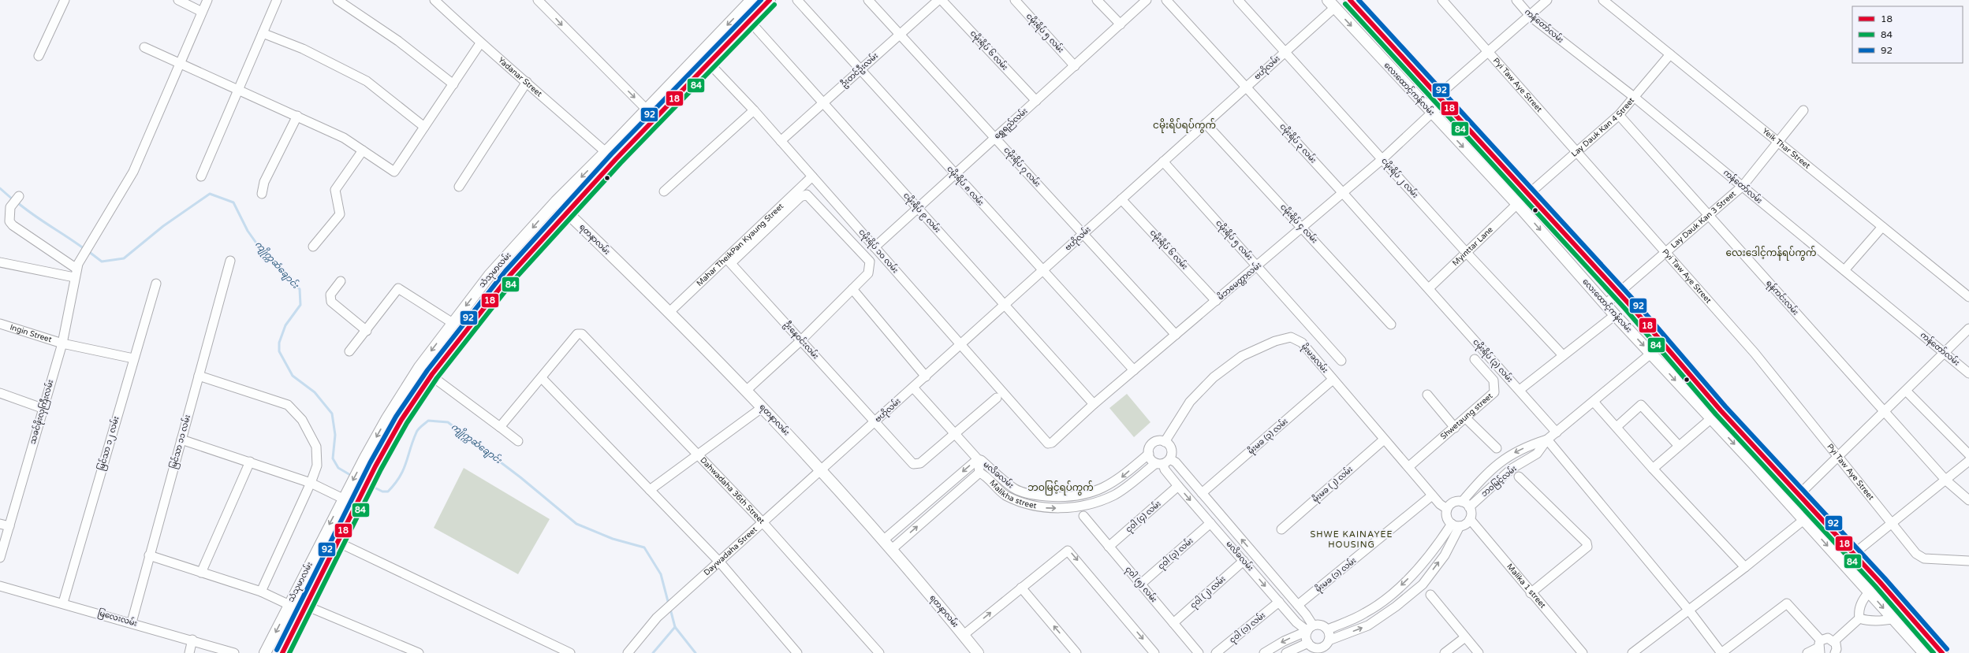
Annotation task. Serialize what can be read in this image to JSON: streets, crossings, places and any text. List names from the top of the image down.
{
  "streets": {
    "main road": ["လေးထောင့်ကန်လမ်း", "ရတနာလမ်း", "သံသုမာလမ်း"],
    "street": [
      "ကန်တော်လမ်း",
      "ငမိုးရိပ် ၅ လမ်း",
      "ငမိုးရိပ် ၆ လမ်း",
      "ဗဟိုလမ်း",
      "ဦးတင်ဦးလမ်း",
      "Yadanar Street",
      "Pyi Taw Aye Street",
      "ရွှေရည်လမ်း",
      "Lay Dauk Kan 4 Street",
      "ငမိုးရိပ် ၃ လမ်း",
      "Yeik Thar Street",
      "ငမိုးရိပ် ၇ လမ်း",
      "ငမိုးရိပ် ၂ လမ်း",
      "ငမိုးရိပ် ၈ လမ်း",
      "ငမိုးရိပ် ၉ လမ်း",
      "Lay Dauk Kan 3 Street",
      "ငမိုးရိပ် ၄ လမ်း",
      "Mahar TheikPan Kyaung Street",
      "Myinttar Lane",
      "ငမိုးရိပ် ၁၀ လမ်း",
      "မိဘမေတ္တာလမ်း",
      "ရန်ကင်းလမ်း",
      "Ingin Street",
      "ဦးနေဝင်းလမ်း",
      "မိုးမခလမ်း",
      "ငမိုးရိပ် (၃) လမ်း",
      "သခင်ဖိုးလှကြီးလမ်း",
      "Shwetaung street",
      "မိုးမခ (၃) လမ်း",
      "မြင်သာ ၁၁ လမ်း",
      "မြင်သာ ၁၂ လမ်း",
      "မလိခလမ်း",
      "ဘ၀မြင့်လမ်း",
      "မိုးမခ (၂) လမ်း",
      "Dahwadaha 36th Street",
      "Malikha street",
      "ငုဝါ (၄) လမ်း",
      "Daywadaha Street",
      "ငုဝါ (၃) လမ်း",
      "မိုးမခ (၁) လမ်း",
      "ငုဝါ (၅) လမ်း",
      "Malika 1 street",
      "ငုဝါ (၂) လမ်း",
      "မြလေးလမ်း",
      "ငုဝါ (၁) လမ်း"
    ]
  },
  "crossings": [
    ["ကန်တော်လမ်း", "Lay Dauk Kan 4 Street"],
    ["ကန်တော်လမ်း", "Lay Dauk Kan 3 Street"],
    ["ကန်တော်လမ်း", "မိဘမေတ္တာလမ်း"],
    ["ငမိုးရိပ် ၅ လမ်း", "ဗဟိုလမ်း"],
    ["ငမိုးရိပ် ၅ လမ်း", "ရွှေရည်လမ်း"],
    ["ငမိုးရိပ် ၅ လမ်း", "မိဘမေတ္တာလမ်း"],
    ["ငမိုးရိပ် ၆ လမ်း", "ဗဟိုလမ်း"],
    ["ငမိုးရိပ် ၆ လမ်း", "ရွှေရည်လမ်း"],
    ["ငမိုးရိပ် ၆ လမ်း", "မိဘမေတ္တာလမ်း"],
    ["ဗဟိုလမ်း", "လေးထောင့်ကန်လမ်း"],
    ["ဗဟိုလမ်း", "ငမိုးရိပ် ၃ လမ်း"],
    ["ဗဟိုလမ်း", "ငမိုးရိပ် ၇ လမ်း"],
    ["ဗဟိုလမ်း", "ငမိုးရိပ် ၂ လမ်း"],
    ["ဗဟိုလမ်း", "ငမိုးရိပ် ၈ လမ်း"],
    ["ဗဟိုလမ်း", "ငမိုးရိပ် ၉ လမ်း"],
    ["ဗဟိုလမ်း", "ငမိုးရိပ် ၄ လမ်း"],
    ["ဗဟိုလမ်း", "ရတနာလမ်း"],
    ["ဗဟိုလမ်း", "ငမိုးရိပ် ၁၀ လမ်း"],
    ["ဗဟိုလမ်း", "ဦးနေဝင်းလမ်း"],
    ["ဗဟိုလမ်း", "Daywadaha Street"],
    ["ဦးတင်ဦးလမ်း", "ငမိုးရိပ် ၇ လမ်း"],
    ["ဦးတင်ဦးလမ်း", "ငမိုးရိပ် ၈ လမ်း"],
    ["ဦးတင်ဦးလမ်း", "ငမိုးရိပ် ၉ လမ်း"],
    ["ဦးတင်ဦးလမ်း", "ငမိုးရိပ် ၁၀ လမ်း"],
    ["Yadanar Street", "သံသုမာလမ်း"],
    ["Pyi Taw Aye Street", "Lay Dauk Kan 4 Street"],
    ["Pyi Taw Aye Street", "Lay Dauk Kan 3 Street"],
    ["Pyi Taw Aye Street", "မိဘမေတ္တာလမ်း"],
    ["လေးထောင့်ကန်လမ်း", "Lay Dauk Kan 4 Street"],
    ["လေးထောင့်ကန်လမ်း", "Lay Dauk Kan 3 Street"],
    ["လေးထောင့်ကန်လမ်း", "Myinttar Lane"],
    ["လေးထောင့်ကန်လမ်း", "မိဘမေတ္တာလမ်း"],
    ["ရွှေရည်လမ်း", "ငမိုးရိပ် ၇ လမ်း"],
    ["ရွှေရည်လမ်း", "ငမိုးရိပ် ၈ လမ်း"],
    ["ရွှေရည်လမ်း", "ငမိုးရိပ် ၉ လမ်း"],
    ["ရွှေရည်လမ်း", "ငမိုးရိပ် ၁၀ လမ်း"],
    ["Lay Dauk Kan 4 Street", "Yeik Thar Street"],
    ["Lay Dauk Kan 4 Street", "Myinttar Lane"],
    ["Lay Dauk Kan 4 Street", "ရန်ကင်းလမ်း"],
    ["ငမိုးရိပ် ၃ လမ်း", "Myinttar Lane"],
    ["ငမိုးရိပ် ၃ လမ်း", "မိဘမေတ္တာလမ်း"],
    ["ငမိုးရိပ် ၃ လမ်း", "ငမိုးရိပ် (၃) လမ်း"],
    ["Yeik Thar Street", "Lay Dauk Kan 3 Street"],
    ["ငမိုးရိပ် ၇ လမ်း", "မိဘမေတ္တာလမ်း"],
    ["ငမိုးရိပ် ၂ လမ်း", "Myinttar Lane"],
    ["ငမိုးရိပ် ၂ လမ်း", "မိဘမေတ္တာလမ်း"],
    ["ငမိုးရိပ် ၈ လမ်း", "မိဘမေတ္တာလမ်း"],
    ["ငမိုးရိပ် ၉ လမ်း", "သံသုမာလမ်း"],
    ["ငမိုးရိပ် ၉ လမ်း", "မိဘမေတ္တာလမ်း"],
    ["Lay Dauk Kan 3 Street", "ရန်ကင်းလမ်း"],
    ["ငမိုးရိပ် ၄ လမ်း", "မိဘမေတ္တာလမ်း"],
    ["ရတနာလမ်း", "Mahar TheikPan Kyaung Street"],
    ["ရတနာလမ်း", "သံသုမာလမ်း"],
    ["ရတနာလမ်း", "မလိခလမ်း"],
    ["ရတနာလမ်း", "Daywadaha Street"],
    ["Mahar TheikPan Kyaung Street", "ငမိုးရိပ် ၁၀ လမ်း"],
    ["Mahar TheikPan Kyaung Street", "ဦးနေဝင်းလမ်း"],
    ["Myinttar Lane", "ငမိုးရိပ် (၃) လမ်း"],
    ["ငမိုးရိပ် ၁၀ လမ်း", "သံသုမာလမ်း"],
    ["ငမိုးရိပ် ၁၀ လမ်း", "မိဘမေတ္တာလမ်း"],
    ["Ingin Street", "သခင်ဖိုးလှကြီးလမ်း"],
    ["Ingin Street", "မြင်သာ ၁၂ လမ်း"],
    ["မိုးမခလမ်း", "Shwetaung street"],
    ["မိုးမခလမ်း", "မိုးမခ (၃) လမ်း"],
    ["မိုးမခလမ်း", "မလိခလမ်း"],
    ["မိုးမခလမ်း", "ဘ၀မြင့်လမ်း"],
    ["မိုးမခလမ်း", "မိုးမခ (၂) လမ်း"],
    ["မိုးမခလမ်း", "Malikha street"],
    ["မိုးမခလမ်း", "မိုးမခ (၁) လမ်း"],
    ["မိုးမခလမ်း", "Malika 1 street"],
    ["မိုးမခ (၃) လမ်း", "မလိခလမ်း"],
    ["မြင်သာ ၁၁ လမ်း", "မြလေးလမ်း"],
    ["မြင်သာ ၁၂ လမ်း", "မြလေးလမ်း"],
    ["မလိခလမ်း", "Malikha street"],
    ["မလိခလမ်း", "ငုဝါ (၄) လမ်း"],
    ["မလိခလမ်း", "ငုဝါ (၃) လမ်း"],
    ["မလိခလမ်း", "မိုးမခ (၁) လမ်း"],
    ["မလိခလမ်း", "ငုဝါ (၂) လမ်း"],
    ["မလိခလမ်း", "ငုဝါ (၁) လမ်း"],
    ["ဘ၀မြင့်လမ်း", "Malika 1 street"],
    ["Dahwadaha 36th Street", "Daywadaha Street"],
    ["ငုဝါ (၄) လမ်း", "ငုဝါ (၅) လမ်း"],
    ["ငုဝါ (၃) လမ်း", "ငုဝါ (၅) လမ်း"],
    ["ငုဝါ (၅) လမ်း", "ငုဝါ (၂) လမ်း"]
  ],
  "one_way": ["Malikha street"],
  "districts": [
    "ငမိုးရိပ်ရပ်ကွက်",
    "လေးဒေါင့်ကန်ရပ်ကွက်",
    "ဘဝမြင့်ရပ်ကွက်",
    "SHWE KAINAYEE HOUSING"
  ],
  "water": ["ကျိုက္ကဆံချောင်း"],
  "lines": ["transit line 18", "transit line 92", "transit line 84"],
  "legend": ["18", "84", "92"]
}
